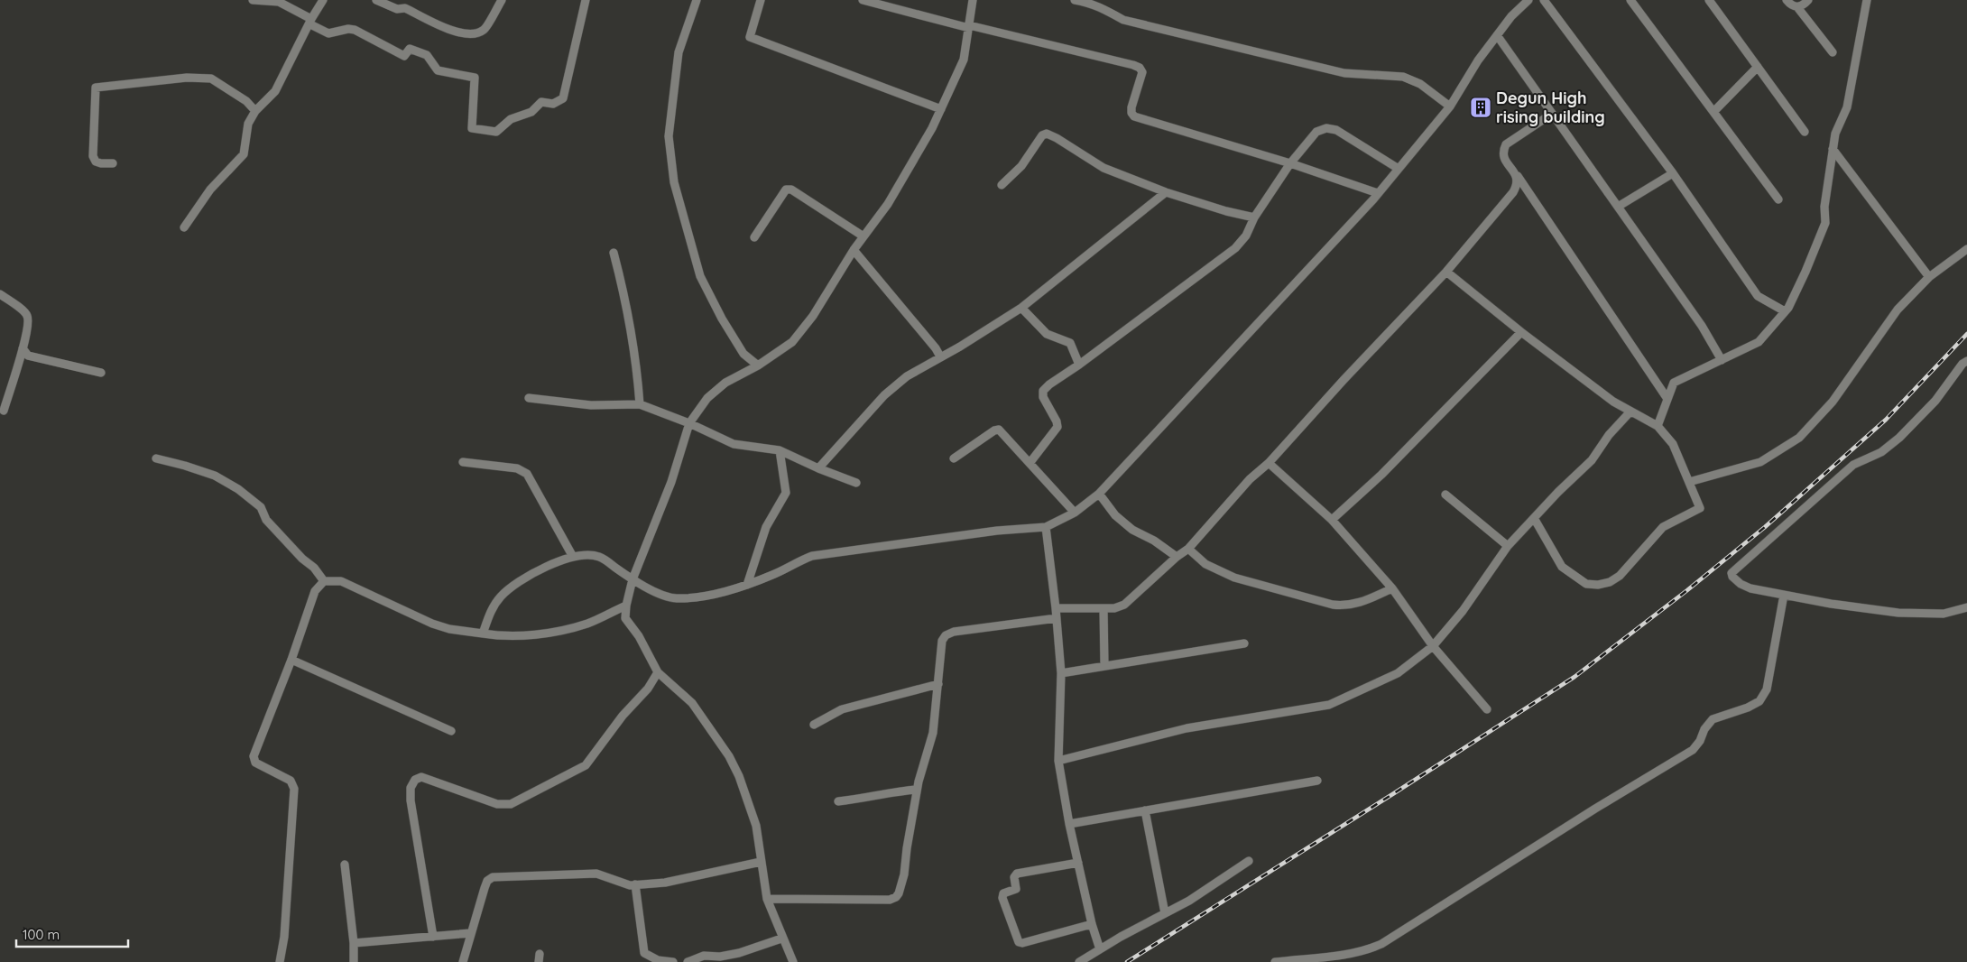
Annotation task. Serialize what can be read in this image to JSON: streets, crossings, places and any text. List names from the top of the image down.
{
  "places": {
    "building": ["Degun High rising building"]
  },
  "scale_bar": "100 m"
}
